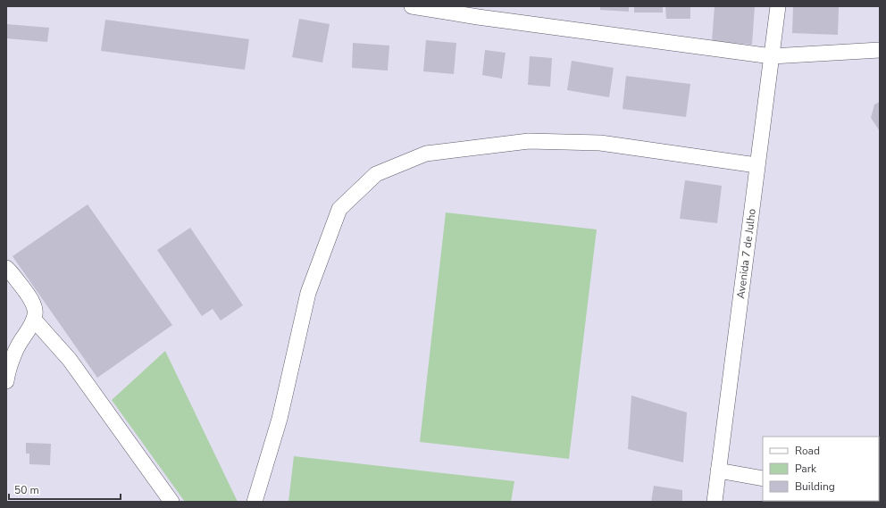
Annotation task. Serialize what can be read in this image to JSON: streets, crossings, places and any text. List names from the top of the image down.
{
  "streets": {
    "street": ["Avenida 7 de Julho"]
  },
  "legend": ["Road", "Park", "Building"],
  "scale_bar": "50 m"
}
